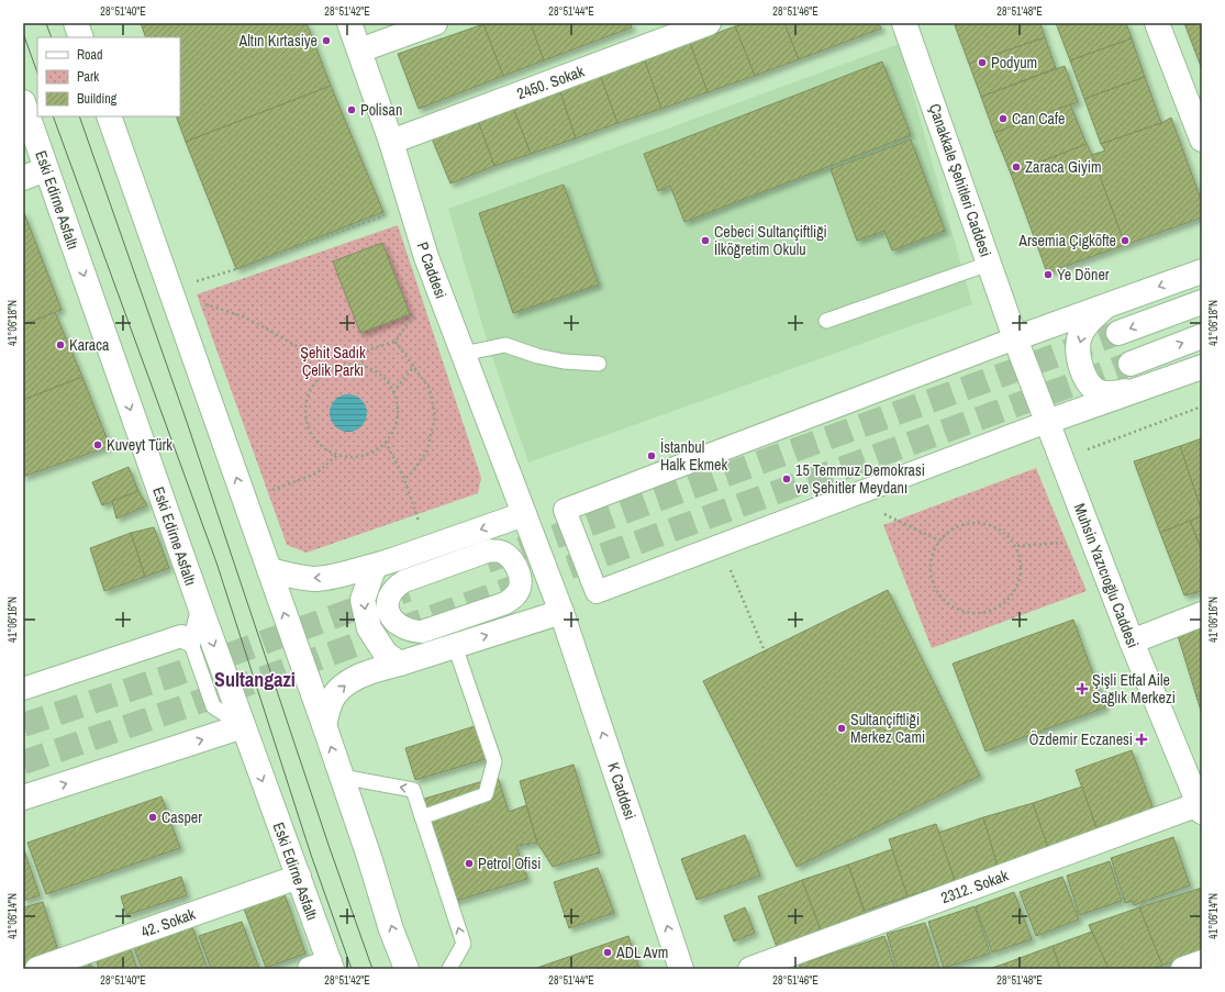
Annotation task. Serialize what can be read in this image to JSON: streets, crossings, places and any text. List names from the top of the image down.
{
  "streets": {
    "main road": [
      "2450. Sokak",
      "Çanakkale Şehitleri Caddesi",
      "Eski Edirne Asfaltı",
      "P Caddesi",
      "Muhsin Yazıcıoğlu Caddesi",
      "K Caddesi",
      "2312. Sokak",
      "42. Sokak"
    ]
  },
  "crossings": [
    ["2450. Sokak", "P Caddesi"],
    ["Çanakkale Şehitleri Caddesi", "Muhsin Yazıcıoğlu Caddesi"],
    ["Eski Edirne Asfaltı", "42. Sokak"],
    ["P Caddesi", "K Caddesi"],
    ["Muhsin Yazıcıoğlu Caddesi", "2312. Sokak"]
  ],
  "one_way": ["K Caddesi"],
  "districts": ["Sultangazi"],
  "parks": ["Şehit Sadık Çelik Parkı"],
  "places": {
    "other": [
      "Altın Kırtasiye",
      "Podyum",
      "Polisan",
      "Can Cafe",
      "Zaraca Giyim",
      "Cebeci Sultançiftliği İlköğretim Okulu",
      "Arsemia Çigköfte",
      "Ye Döner",
      "Karaca",
      "Kuveyt Türk",
      "İstanbul Halk Ekmek",
      "15 Temmuz Demokrasi ve Şehitler Meydanı",
      "Sultançiftliği Merkez Cami",
      "Casper",
      "Petrol Ofisi",
      "ADL Avm"
    ],
    "health": ["Şişli Etfal Aile Sağlık Merkezi", "Özdemir Eczanesi"]
  },
  "legend": ["Road", "Park", "Building"],
  "coordinates": [
    "28°51'40\"E",
    "28°51'42\"E",
    "28°51'44\"E",
    "28°51'46\"E",
    "28°51'48\"E",
    "41°06'18\"N",
    "41°06'16\"N",
    "41°06'14\"N"
  ]
}
